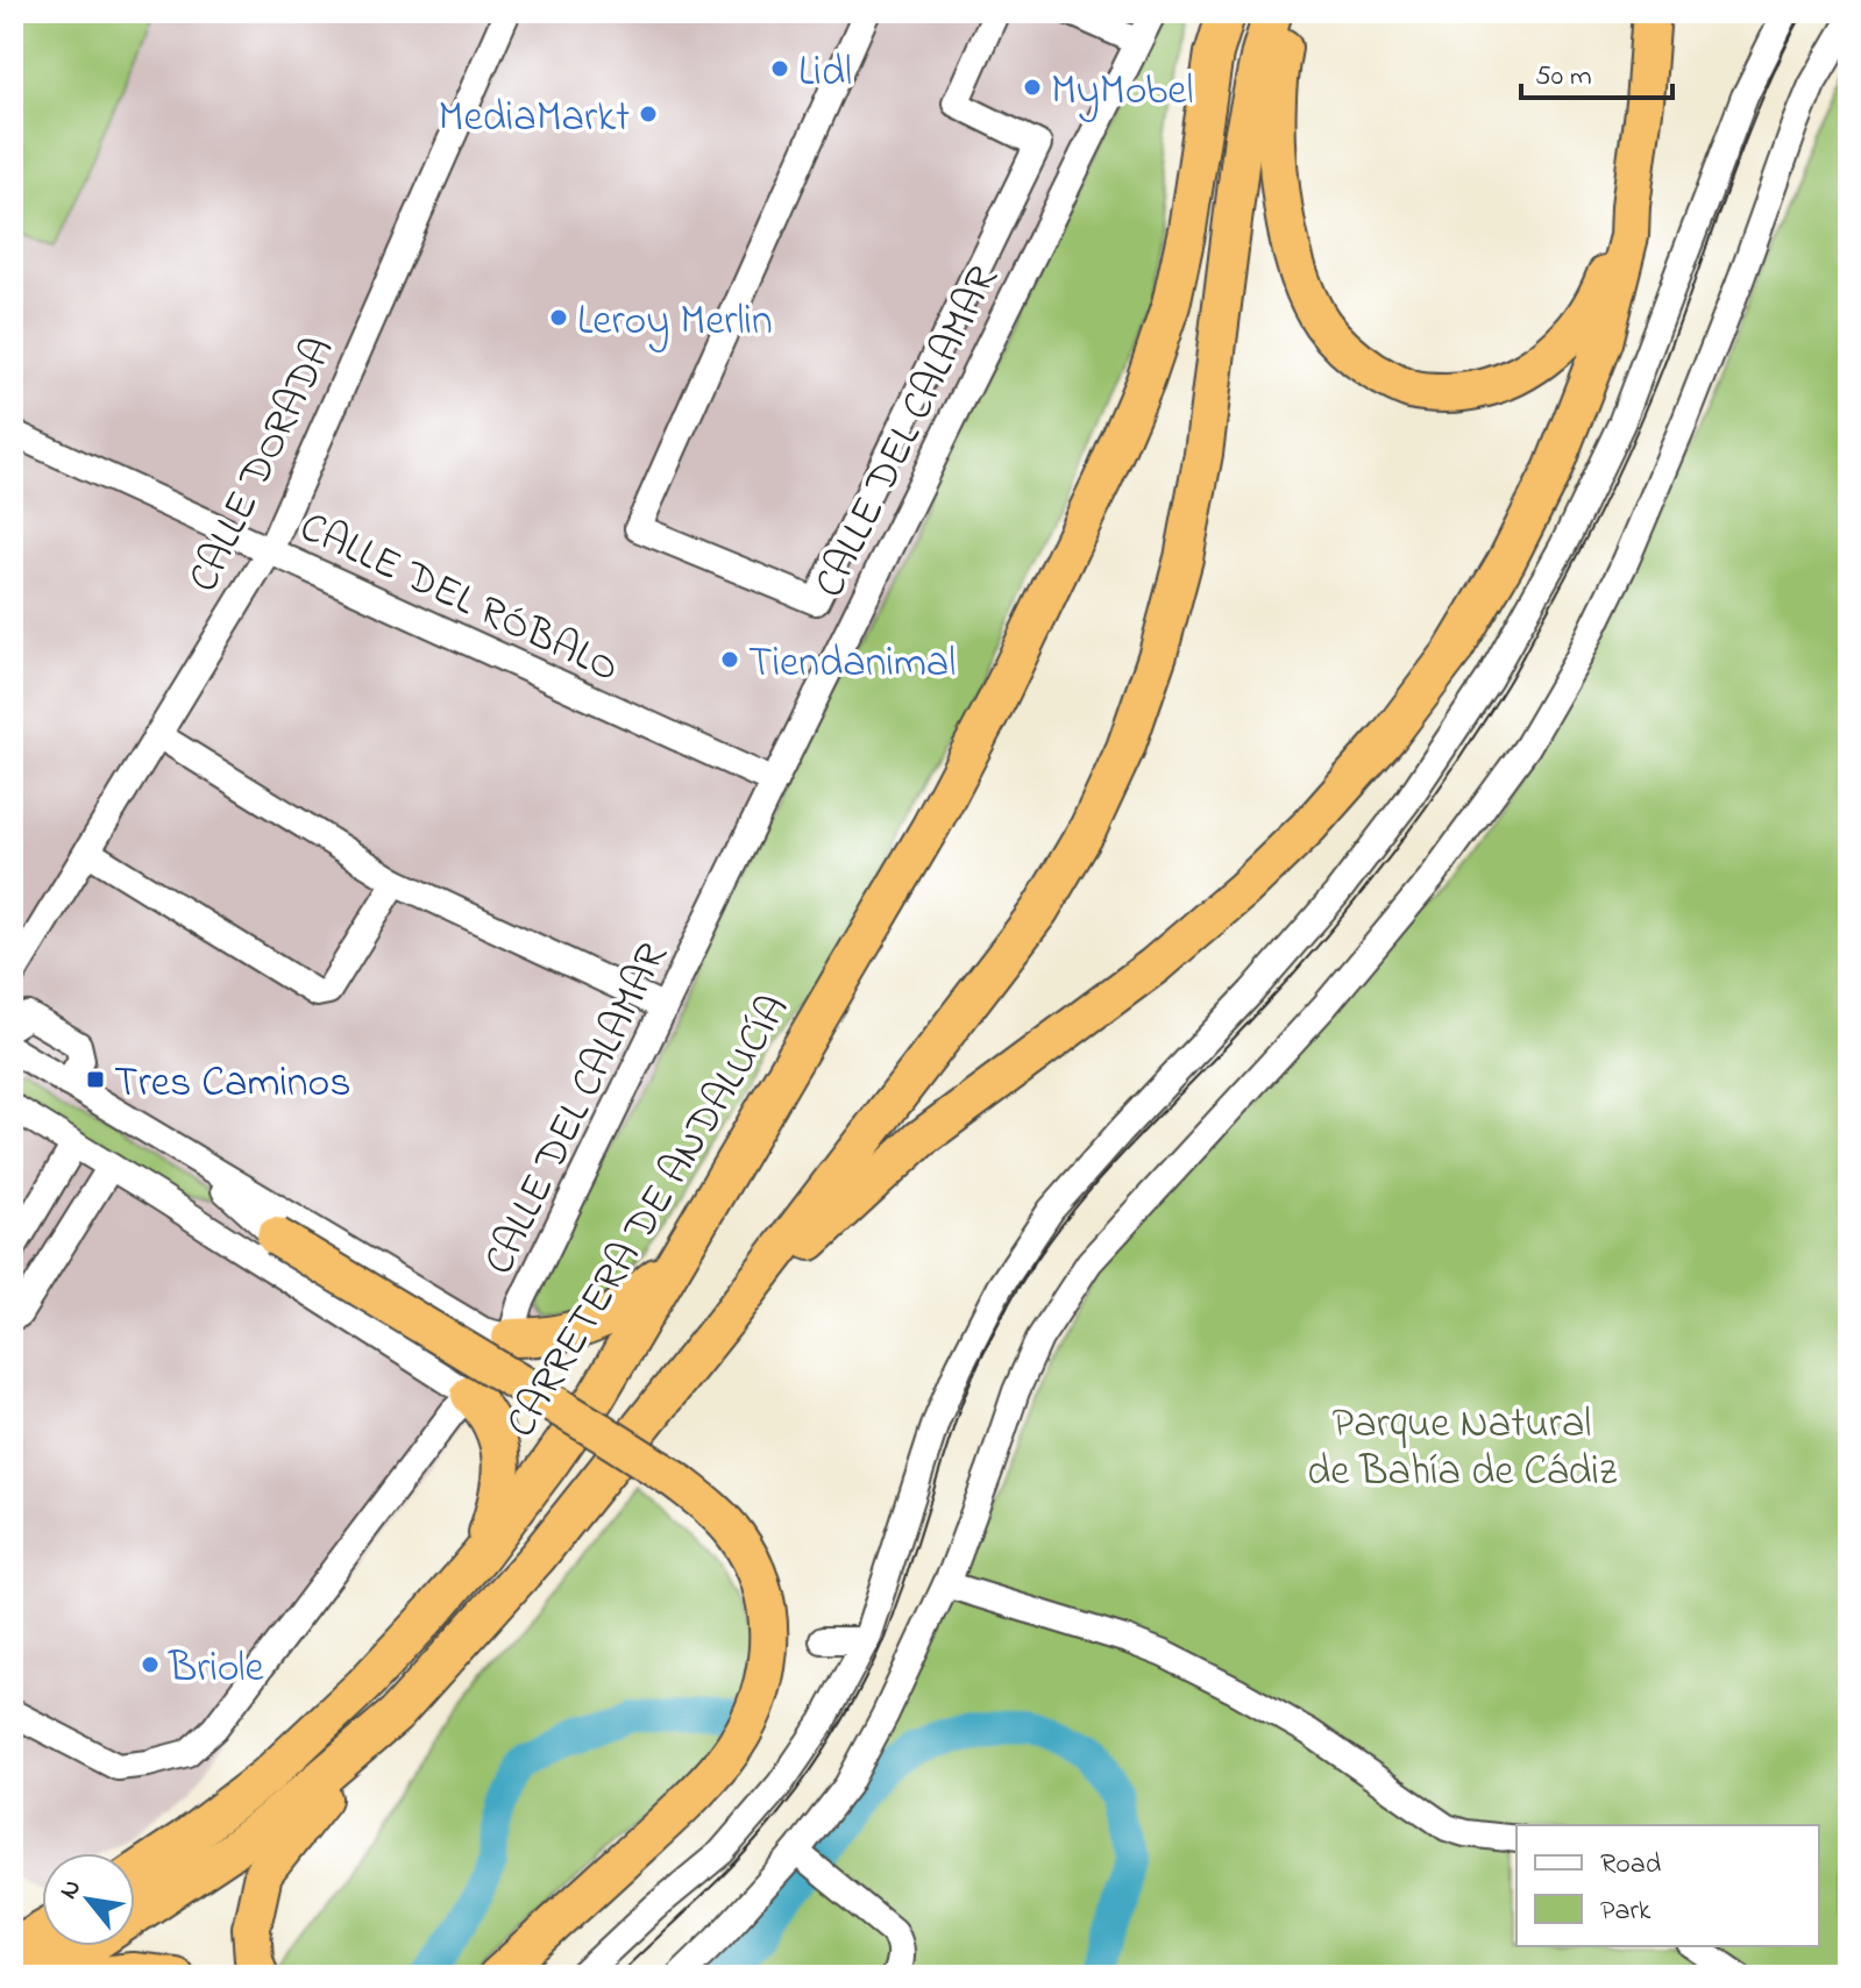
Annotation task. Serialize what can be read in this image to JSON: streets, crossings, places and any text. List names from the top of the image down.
{
  "streets": {
    "highway": ["CARRETERA DE ANDALUCÍA"],
    "street": ["CALLE DEL CALAMAR", "CALLE DORADA", "CALLE DEL RÓBALO"]
  },
  "crossings": [
    ["CALLE DEL CALAMAR", "CALLE DEL RÓBALO"],
    ["CALLE DORADA", "CALLE DEL RÓBALO"]
  ],
  "parks": ["Parque Natural de Bahía de Cádiz"],
  "places": {
    "other": [
      "Lidl",
      "MyMobel",
      "MediaMarkt",
      "Leroy Merlin",
      "Tiendanimal",
      "Briole"
    ],
    "transit": ["Tres Caminos"]
  },
  "legend": ["Road", "Park"],
  "scale_bar": "50 m",
  "north": "top left"
}
